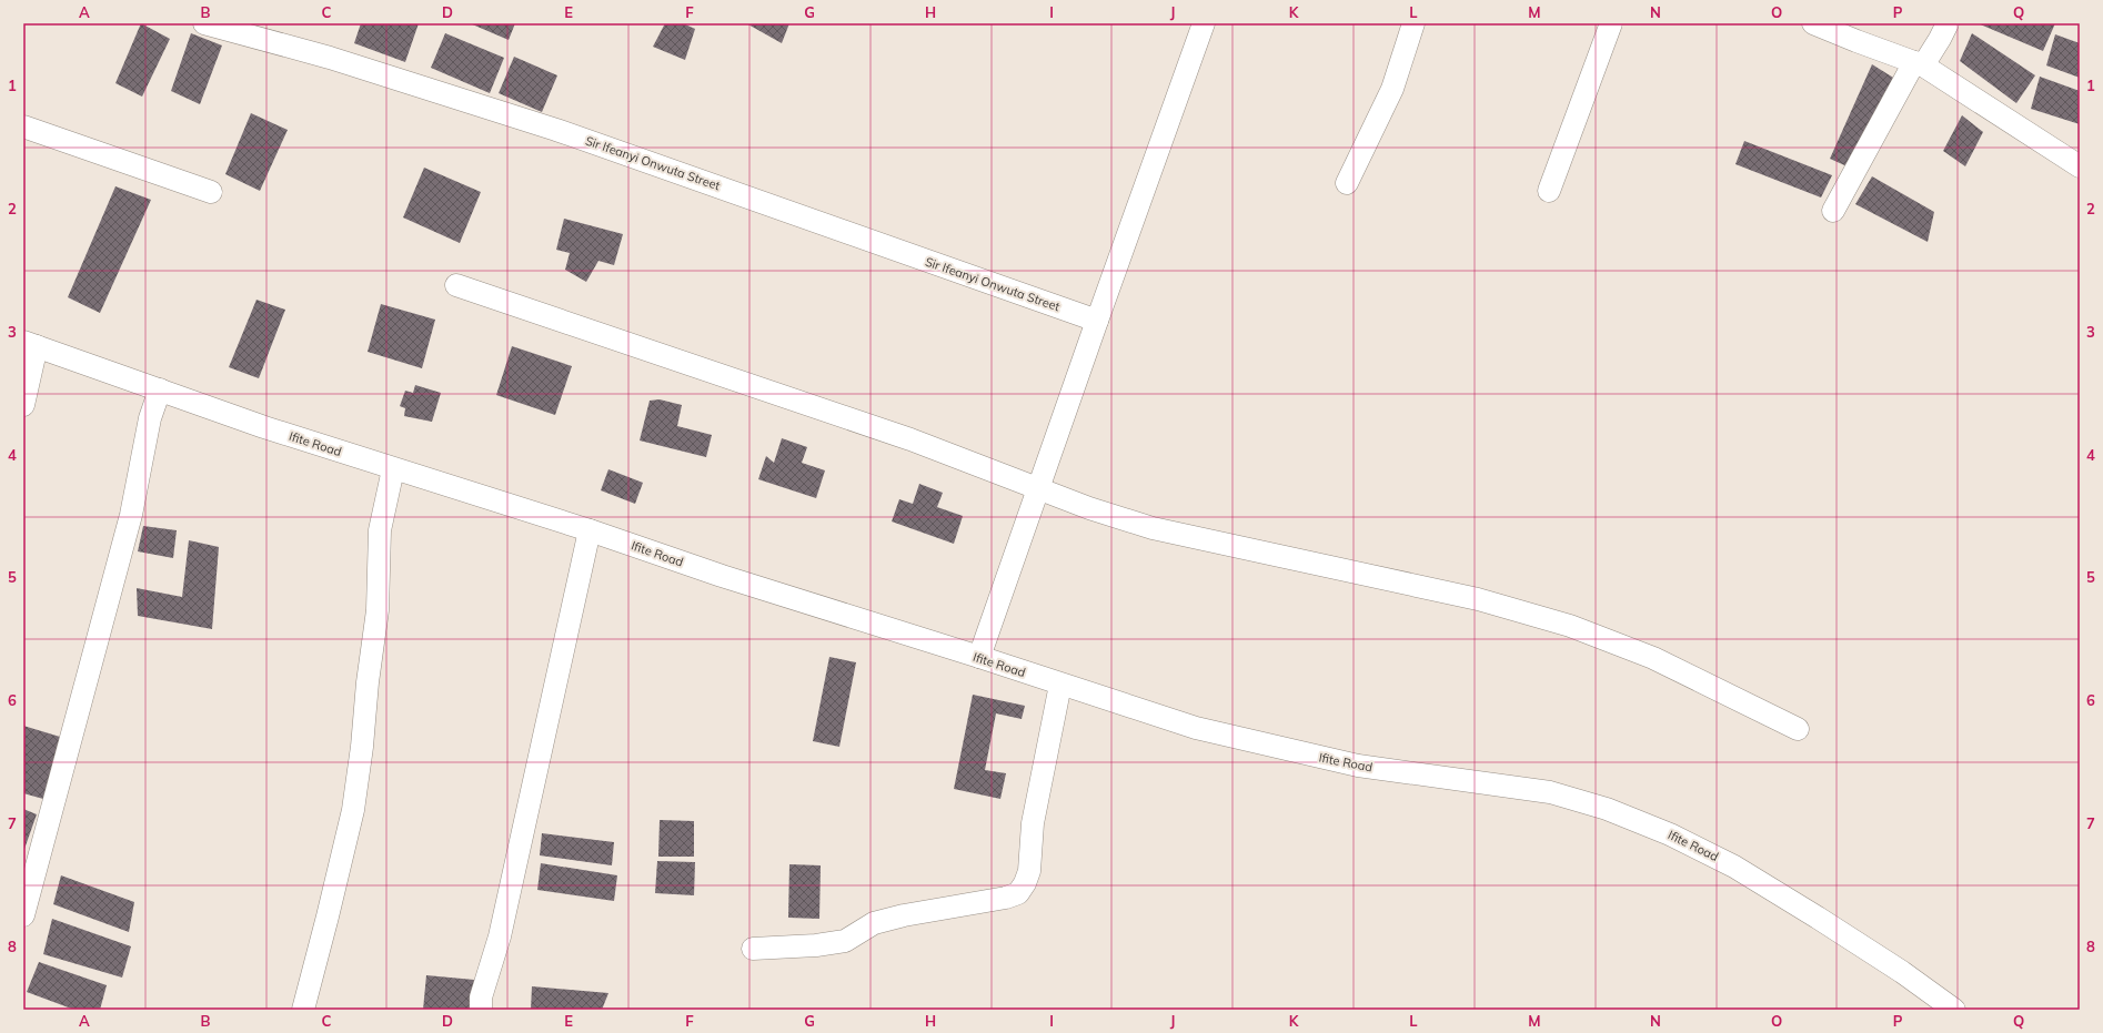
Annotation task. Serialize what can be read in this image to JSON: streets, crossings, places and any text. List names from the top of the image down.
{
  "streets": {
    "street": ["Sir Ifeanyi Onwuta Street", "Ifite Road"]
  },
  "grid": {
    "columns": [
      "A",
      "B",
      "C",
      "D",
      "E",
      "F",
      "G",
      "H",
      "I",
      "J",
      "K",
      "L",
      "M",
      "N",
      "O",
      "P",
      "Q"
    ],
    "rows": [
      "1",
      "2",
      "3",
      "4",
      "5",
      "6",
      "7",
      "8"
    ]
  }
}
